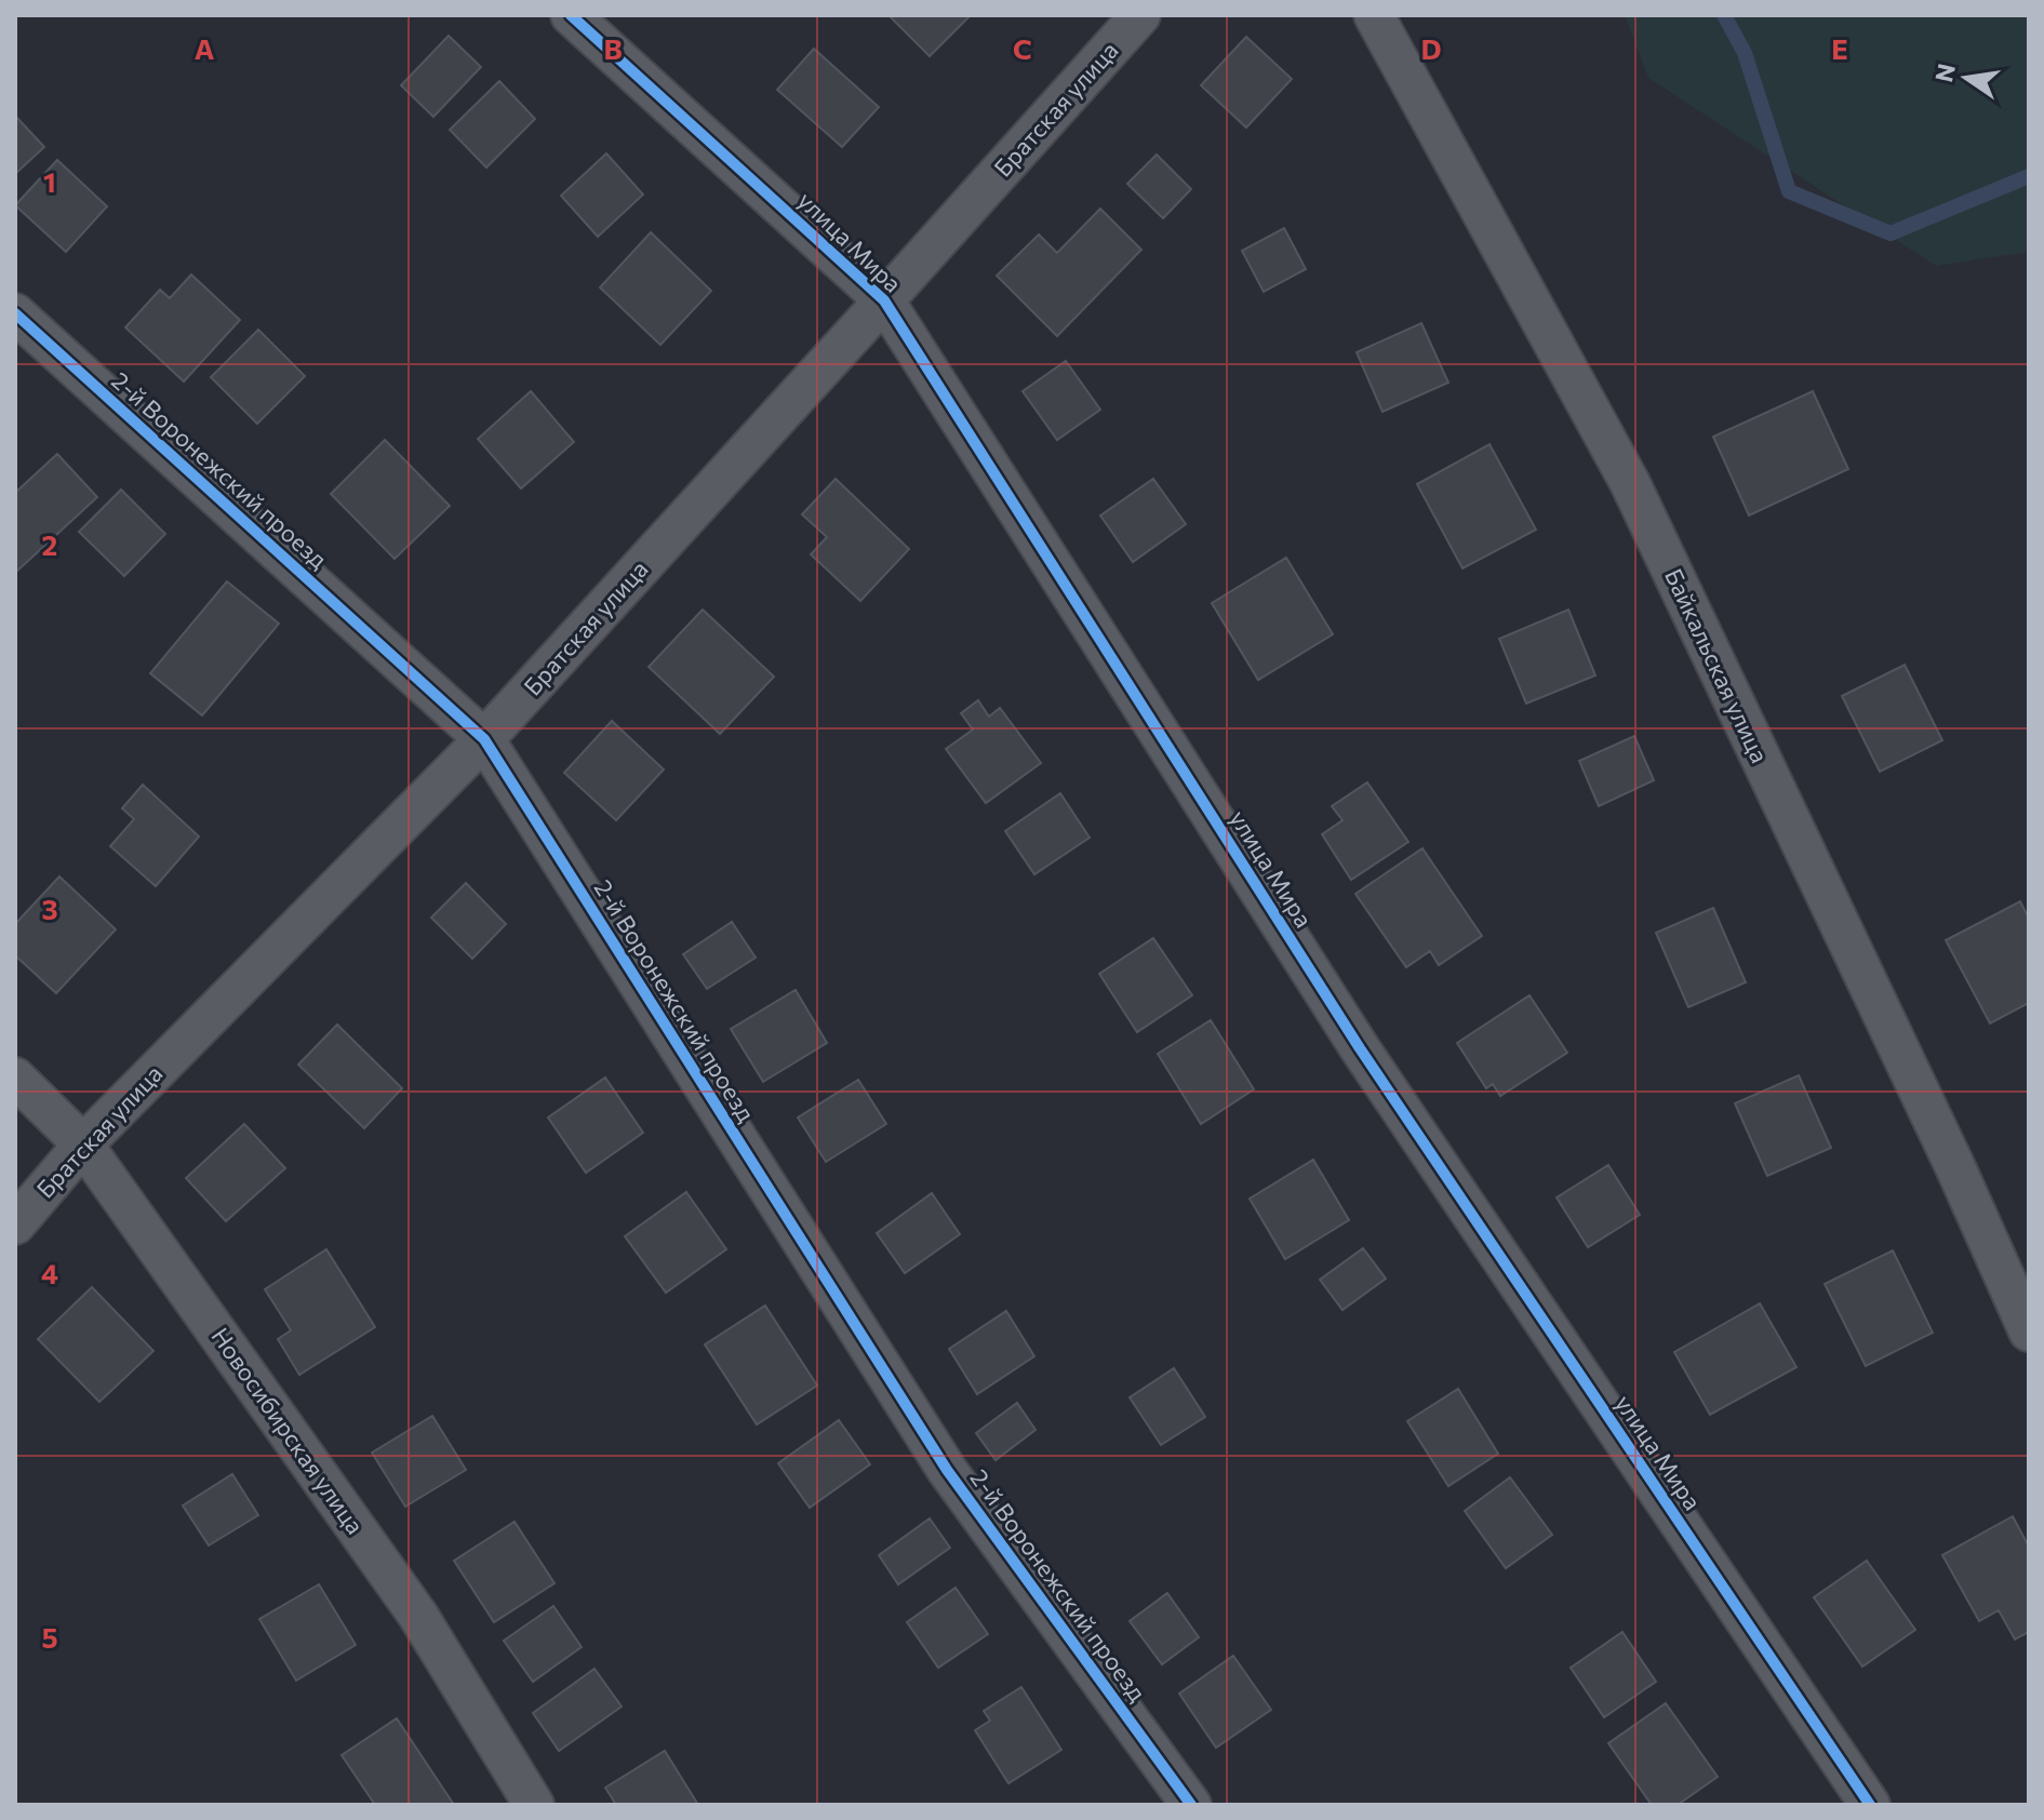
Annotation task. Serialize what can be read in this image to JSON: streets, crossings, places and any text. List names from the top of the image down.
{
  "streets": {
    "street": [
      "Братская улица",
      "улица Мира",
      "2-й Воронежский проезд",
      "Байкальская улица",
      "Новосибирская улица"
    ]
  },
  "crossings": [
    ["Братская улица", "улица Мира"],
    ["Братская улица", "2-й Воронежский проезд"],
    ["Братская улица", "Новосибирская улица"]
  ],
  "north": "left",
  "grid": {
    "columns": [
      "A",
      "B",
      "C",
      "D",
      "E"
    ],
    "rows": [
      "1",
      "2",
      "3",
      "4",
      "5"
    ]
  }
}
